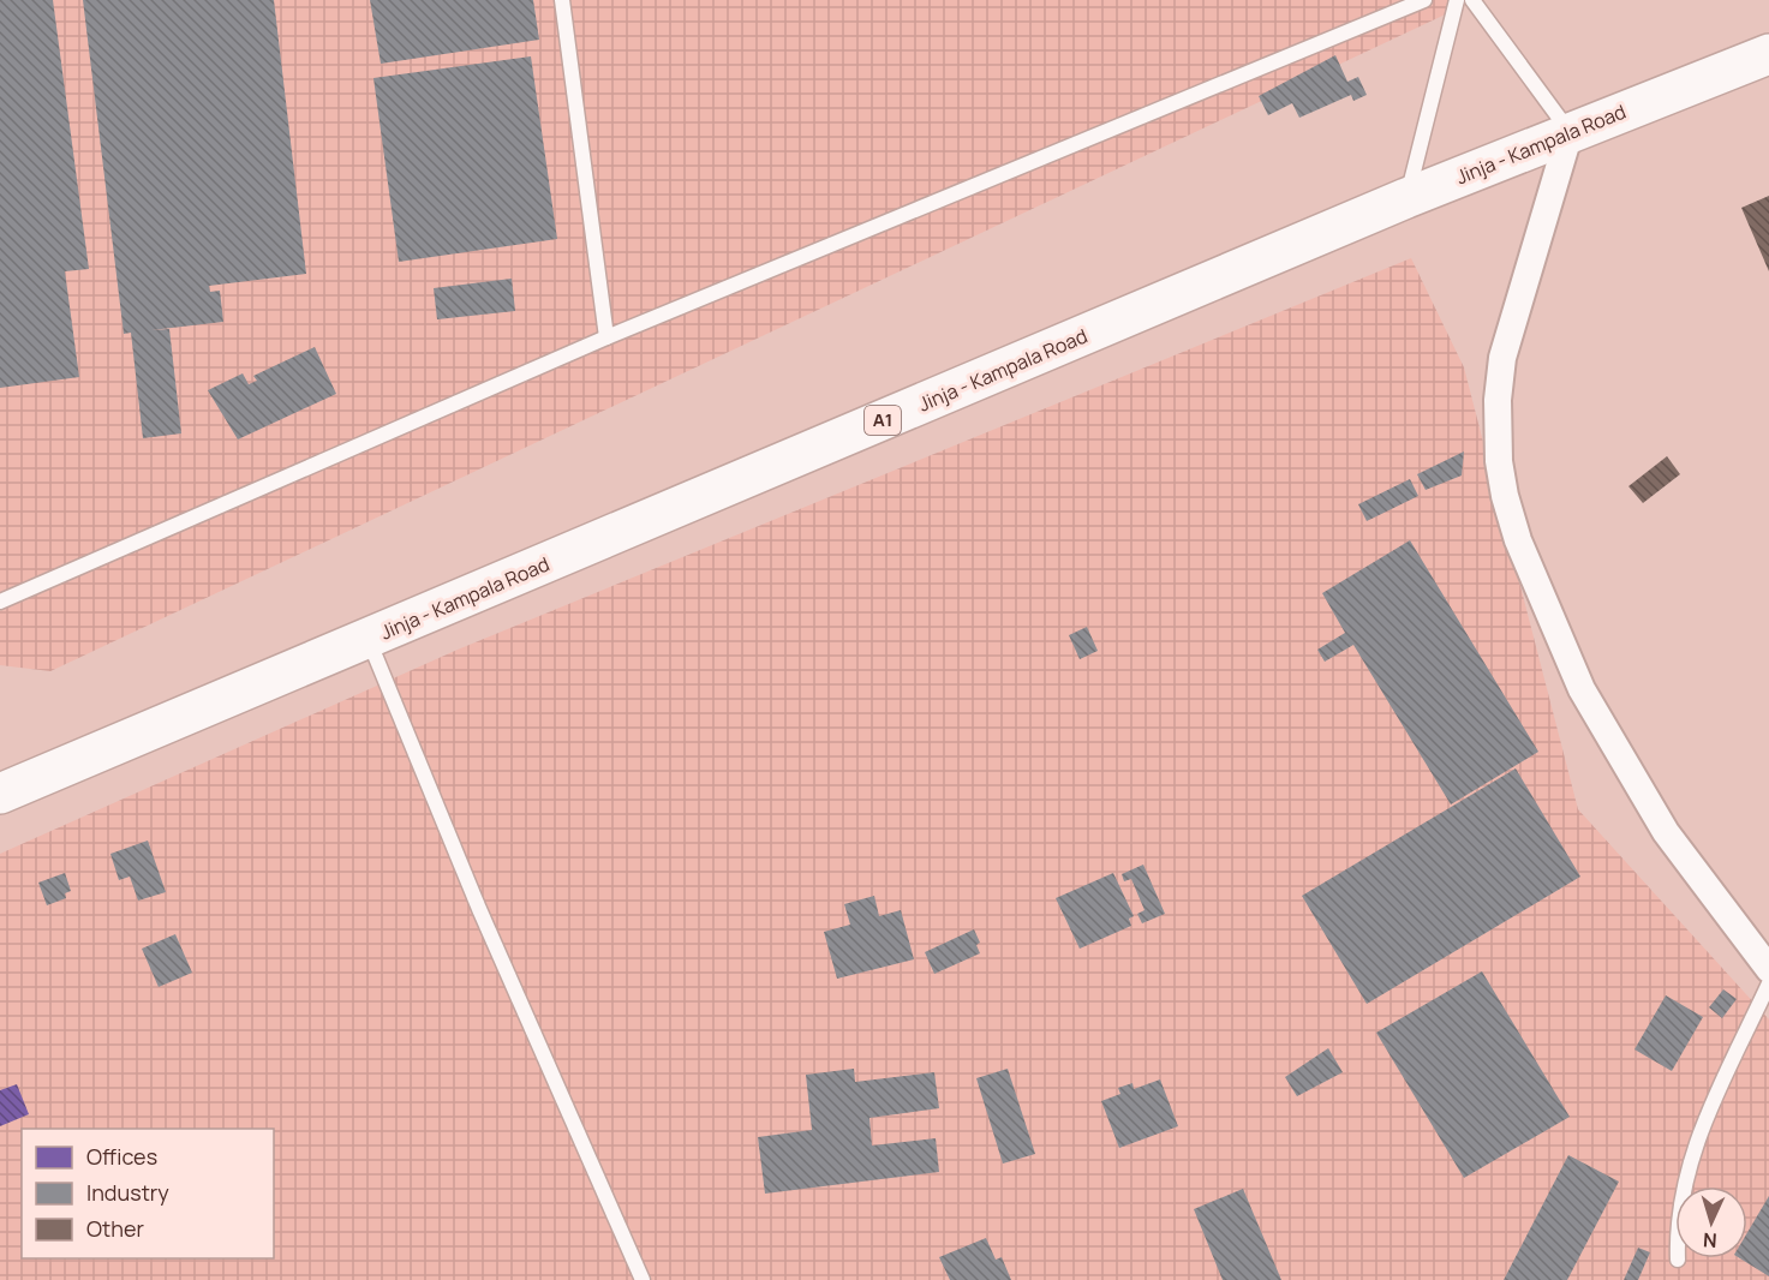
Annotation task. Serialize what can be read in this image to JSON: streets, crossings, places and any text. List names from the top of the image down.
{
  "streets": {
    "highway": ["Jinja - Kampala Road", "A1"]
  },
  "legend": ["Offices", "Industry", "Other"],
  "north": "bottom"
}
